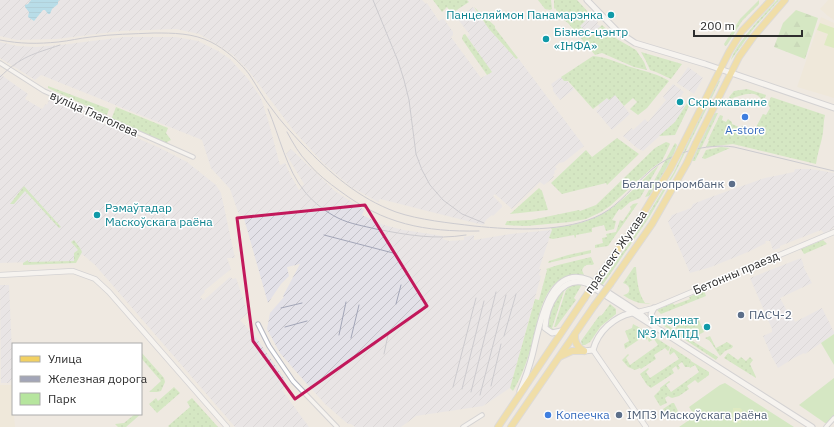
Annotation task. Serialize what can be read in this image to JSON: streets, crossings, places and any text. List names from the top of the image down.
{
  "streets": {
    "main road": ["праспект Жукава"],
    "street": ["вуліца Глаголева", "Бетонны праезд"]
  },
  "places": [
    "Панцеляймон Панамарэнка",
    "Бізнес-цэнтр «ІНФА»",
    "Скрыжаванне",
    "А-store",
    "Белагропромбанк",
    "Рэмаўтадар Маскоўскага раёна",
    "ПАСЧ-2",
    "Інтэрнат №3 МАПІД",
    "Копеечка",
    "ІМПЗ Маскоўскага раёна"
  ],
  "legend": ["Улица", "Железная дорога", "Парк"],
  "scale_bar": "200 m"
}
